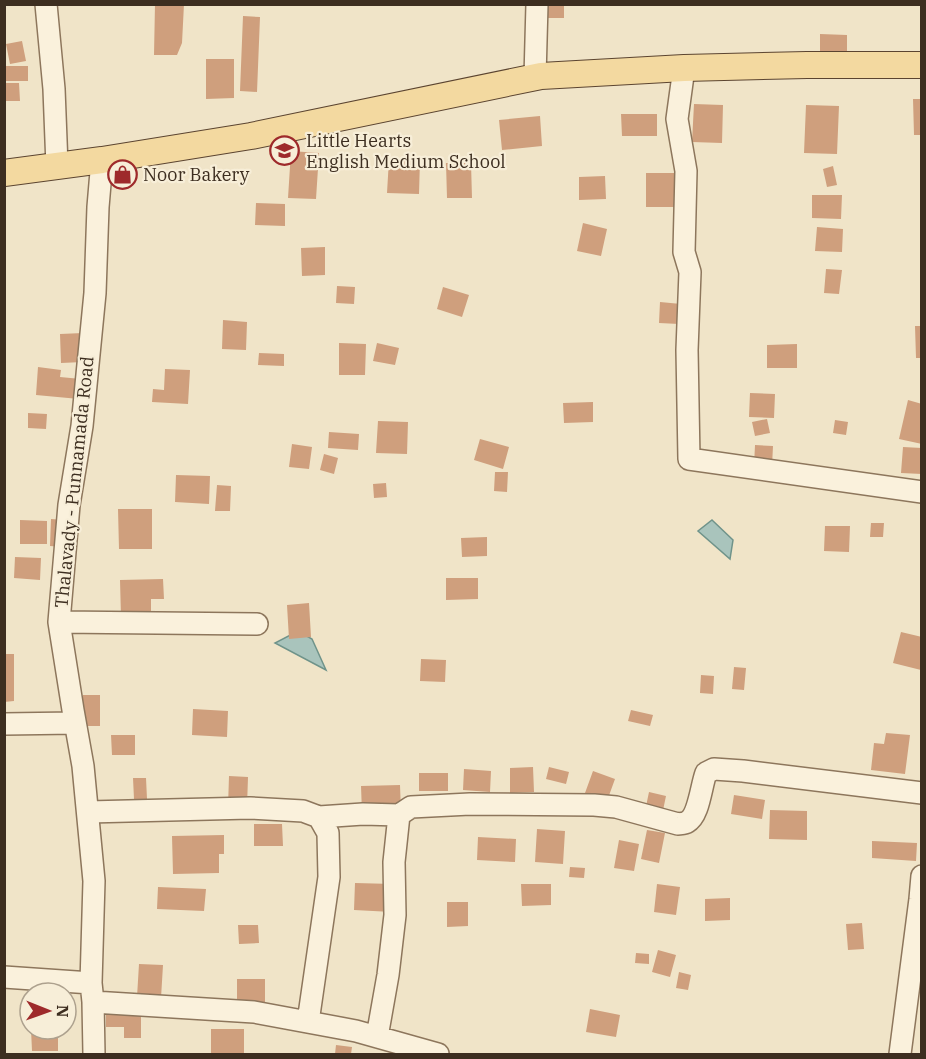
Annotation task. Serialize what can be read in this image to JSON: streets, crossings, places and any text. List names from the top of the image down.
{
  "streets": {
    "street": ["Thalavady - Punnamada Road"]
  },
  "places": {
    "school or university": ["Little Hearts English Medium School"],
    "shop": ["Noor Bakery"]
  },
  "north": "right"
}
